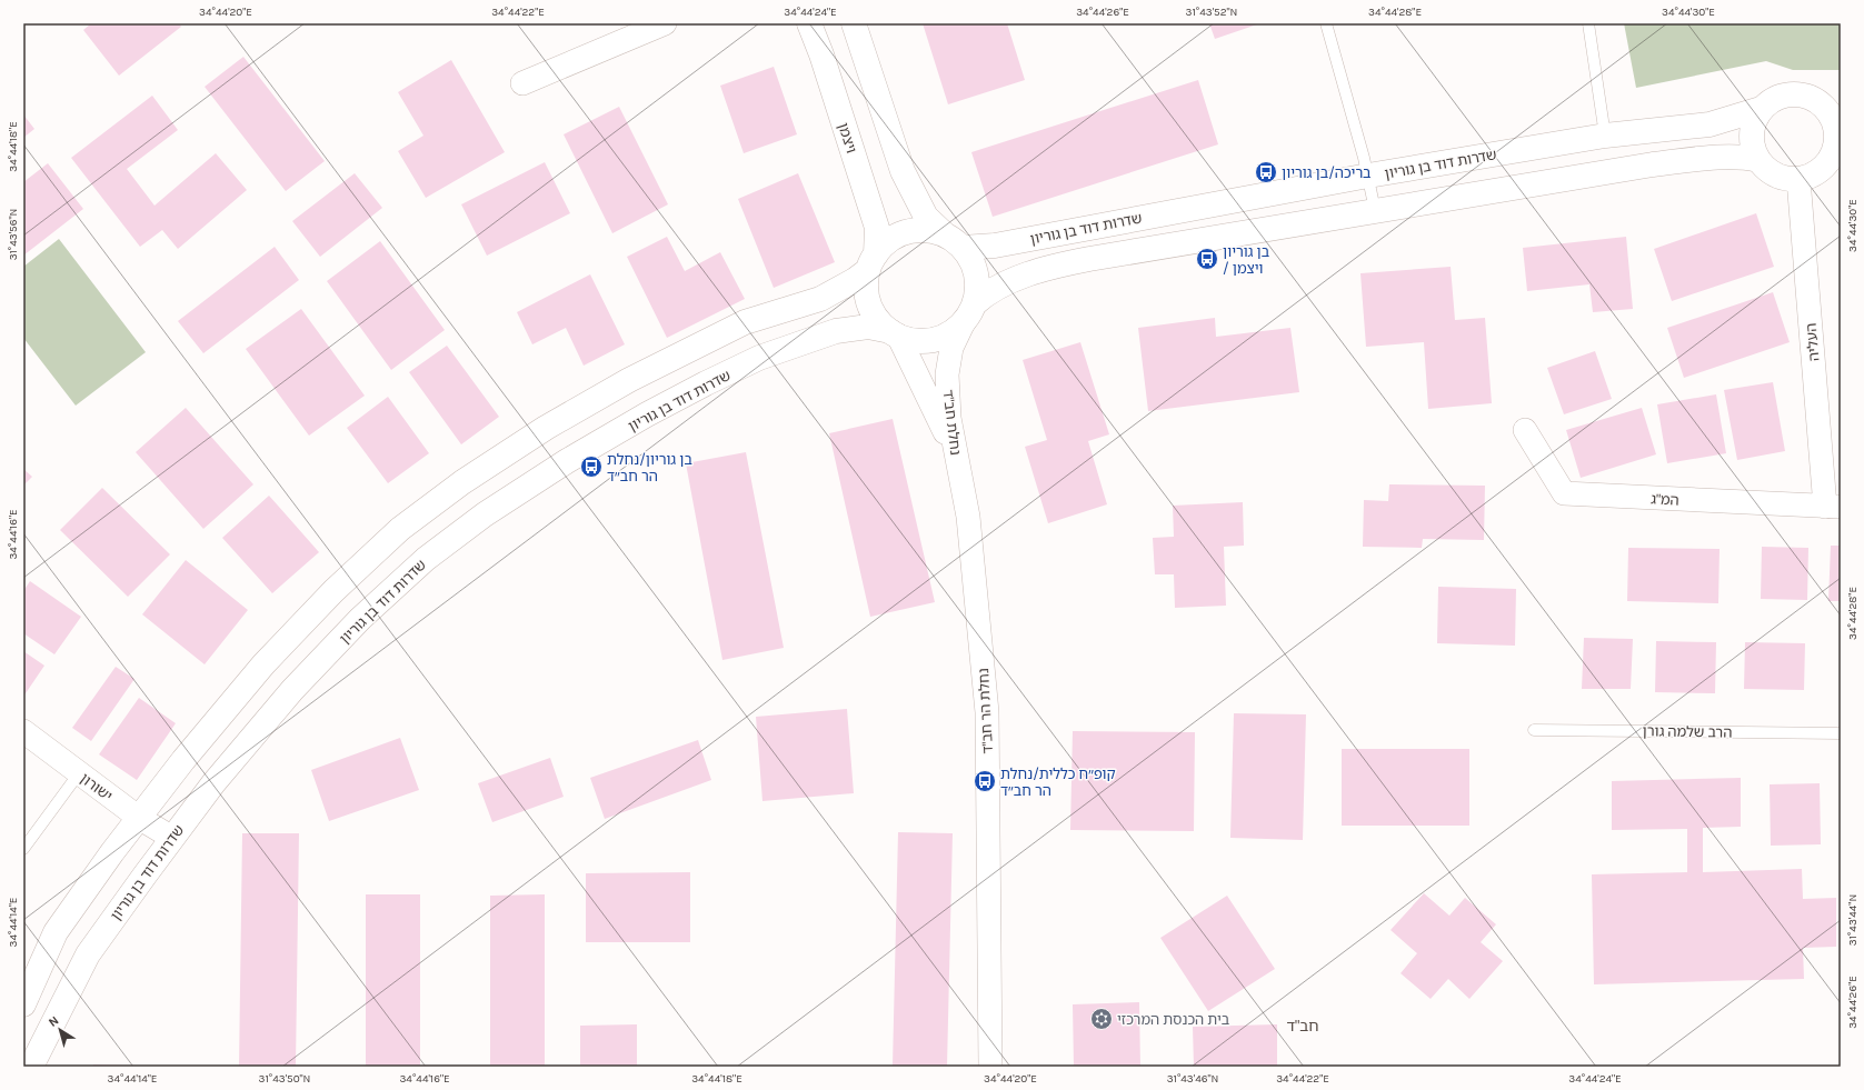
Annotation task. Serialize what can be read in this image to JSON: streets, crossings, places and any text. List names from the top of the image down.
{
  "streets": {
    "street": [
      "ויצמן",
      "שדרות דוד בן גוריון",
      "העליה",
      "נחלת חב\"ד",
      "המ\"ג",
      "נחלת הר חב\"ד",
      "ישורון"
    ],
    "lane": ["הרב שלמה גורן"]
  },
  "crossings": [
    ["ויצמן", "שדרות דוד בן גוריון"],
    ["ויצמן", "נחלת חב\"ד"],
    ["שדרות דוד בן גוריון", "העליה"],
    ["שדרות דוד בן גוריון", "נחלת חב\"ד"],
    ["שדרות דוד בן גוריון", "ישורון"],
    ["העליה", "המ\"ג"],
    ["נחלת חב\"ד", "נחלת הר חב\"ד"]
  ],
  "districts": ["חב\"ד"],
  "places": {
    "bus stop": [
      "בריכה/בן גוריון",
      "בן גוריון / ויצמן",
      "בן גוריון/נחלת הר חב״ד",
      "קופ״ח כללית/נחלת הר חב״ד"
    ],
    "synagogue": ["בית הכנסת המרכזי"]
  },
  "north": "top left",
  "coordinates": [
    "34°44'20\"E",
    "34°44'22\"E",
    "34°44'24\"E",
    "34°44'26\"E",
    "31°43'52\"N",
    "34°44'28\"E",
    "34°44'30\"E",
    "34°44'18\"E",
    "31°43'56\"N",
    "34°44'16\"E",
    "31°43'44\"N",
    "34°44'14\"E",
    "31°43'50\"N",
    "31°43'46\"N"
  ]
}
